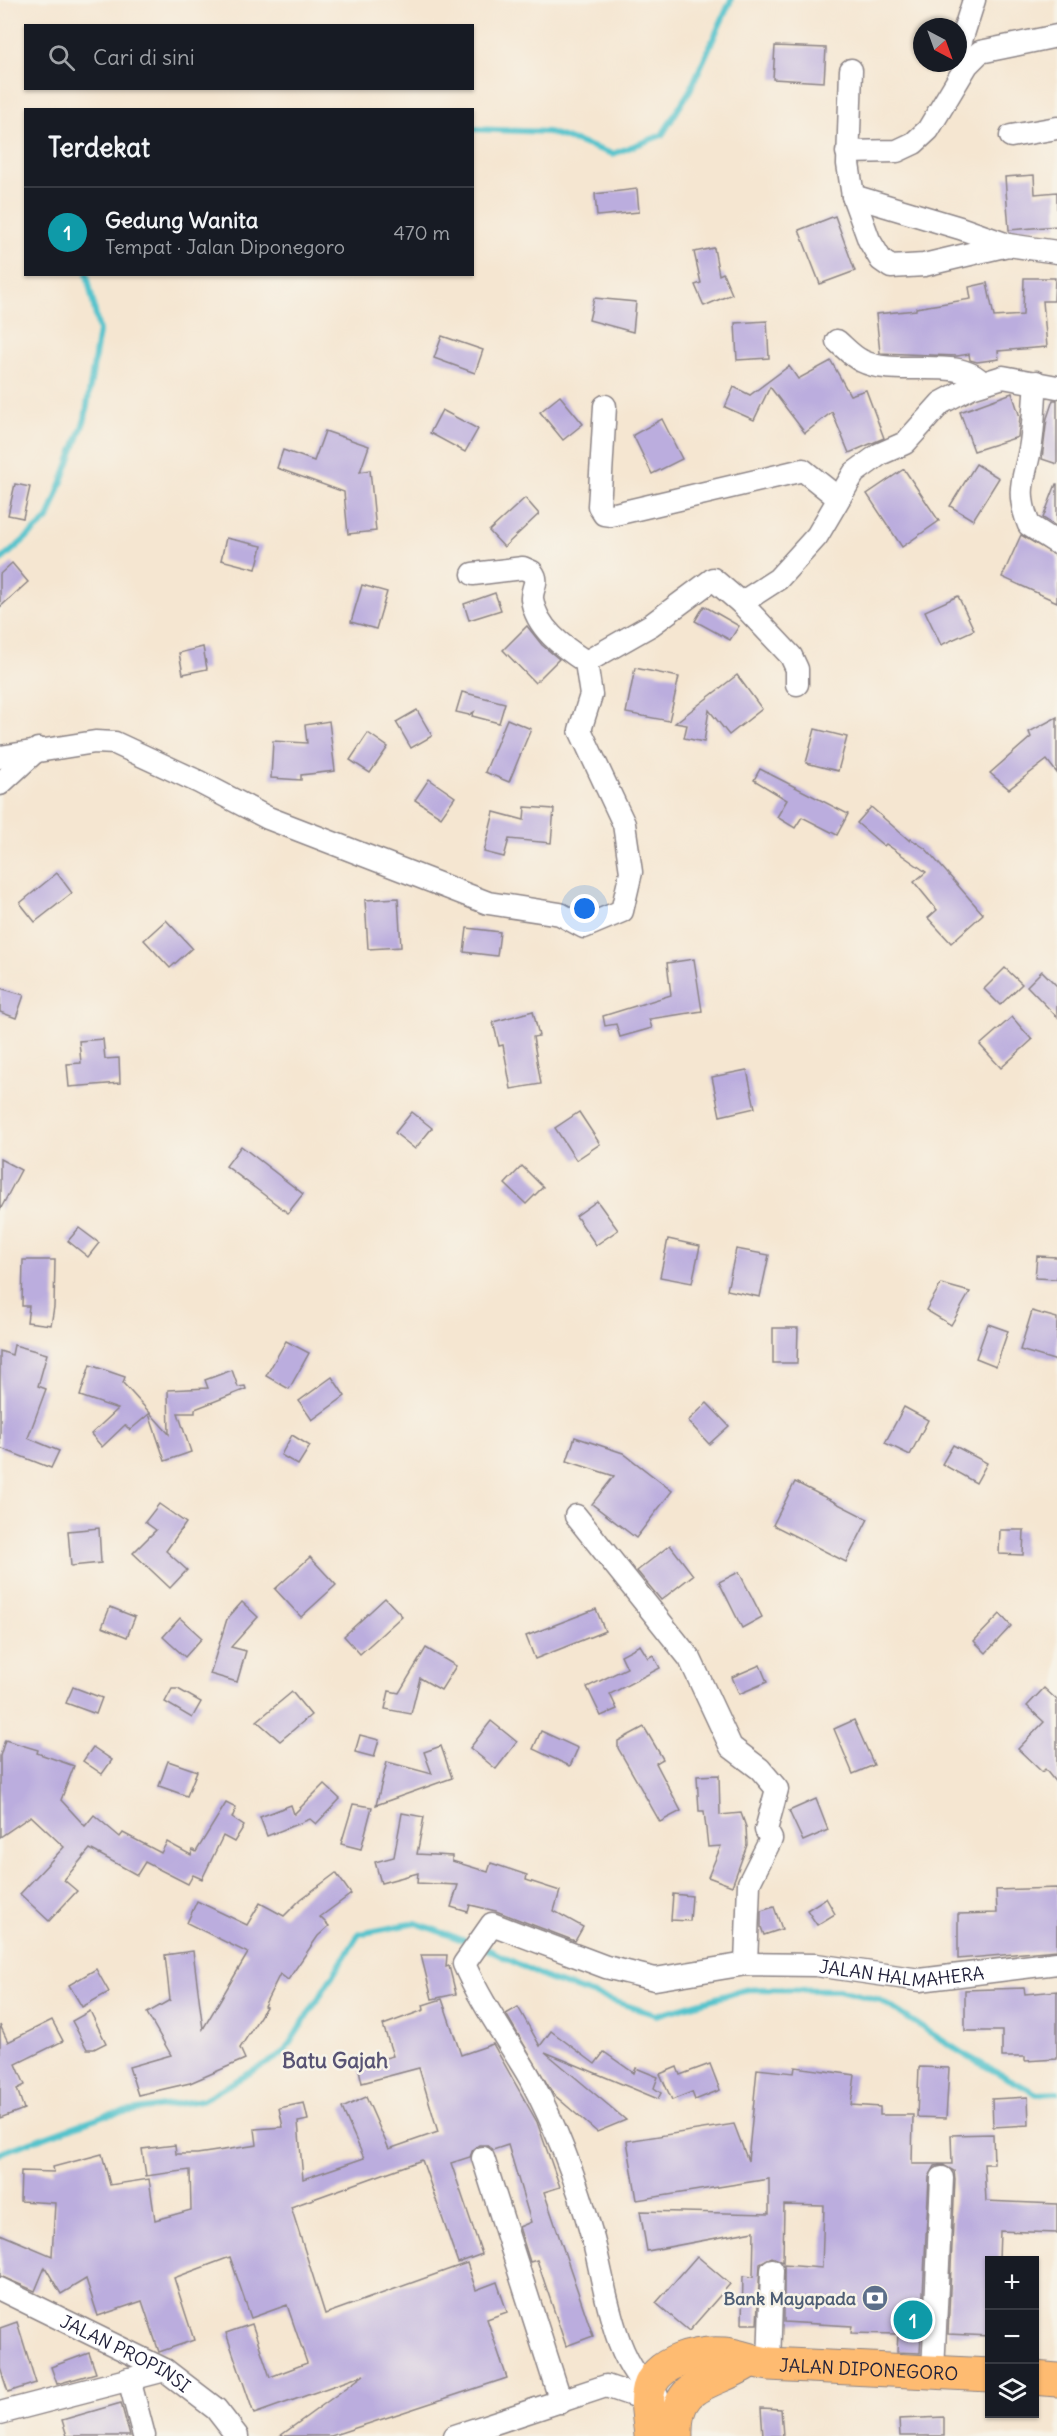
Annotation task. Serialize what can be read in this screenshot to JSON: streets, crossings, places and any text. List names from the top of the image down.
{
  "streets": {
    "highway": ["JALAN DIPONEGORO"],
    "street": ["JALAN HALMAHERA", "JALAN PROPINSI"]
  },
  "crossings": [
    ["JALAN HALMAHERA", "JALAN DIPONEGORO"]
  ],
  "districts": ["Batu Gajah"],
  "places": {
    "bank": ["Bank Mayapada"]
  },
  "north": "bottom right",
  "page": {
    "search": "Cari di sini",
    "heading": "Terdekat",
    "list": [
      {
        "mark": "1",
        "name": "Gedung Wanita",
        "note": "Tempat · Jalan Diponegoro",
        "value": "470 m"
      }
    ],
    "map_buttons": ["+", "−"],
    "pins": "1"
  }
}
